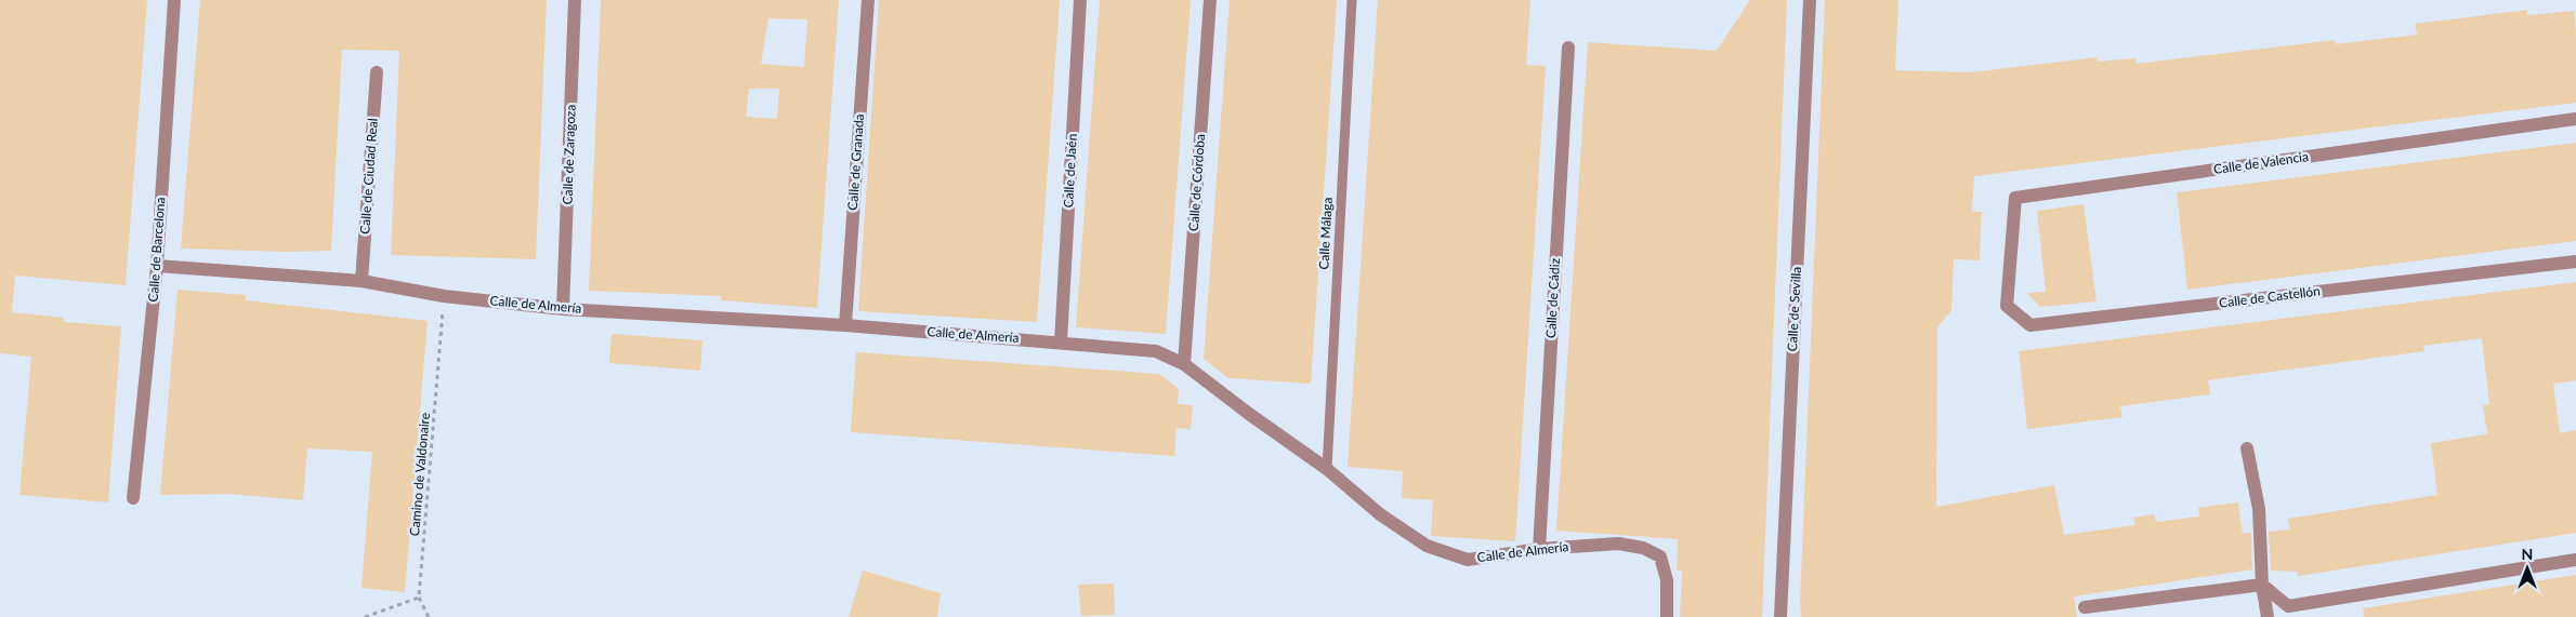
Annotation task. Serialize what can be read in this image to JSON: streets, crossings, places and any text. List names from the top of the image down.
{
  "streets": {
    "street": [
      "Calle de Zaragoza",
      "Calle de Granada",
      "Calle de Valencia",
      "Calle de Jaén",
      "Calle de Ciudad Real",
      "Calle de Córdoba",
      "Calle de Barcelona",
      "Calle de Castellón",
      "Calle de Cádiz",
      "Calle de Almería",
      "Calle de Sevilla"
    ],
    "lane": ["Calle Málaga"],
    "path": ["Camino de Valdonaire"]
  },
  "crossings": [
    ["Calle de Zaragoza", "Calle de Almería"],
    ["Calle de Granada", "Calle de Almería"],
    ["Calle de Valencia", "Calle de Castellón"],
    ["Calle de Jaén", "Calle de Almería"],
    ["Calle de Ciudad Real", "Calle de Almería"],
    ["Calle de Córdoba", "Calle de Almería"],
    ["Calle Málaga", "Calle de Almería"],
    ["Calle de Barcelona", "Calle de Almería"],
    ["Calle de Cádiz", "Calle de Almería"],
    ["Calle de Almería", "Camino de Valdonaire"]
  ],
  "north": "top"
}
